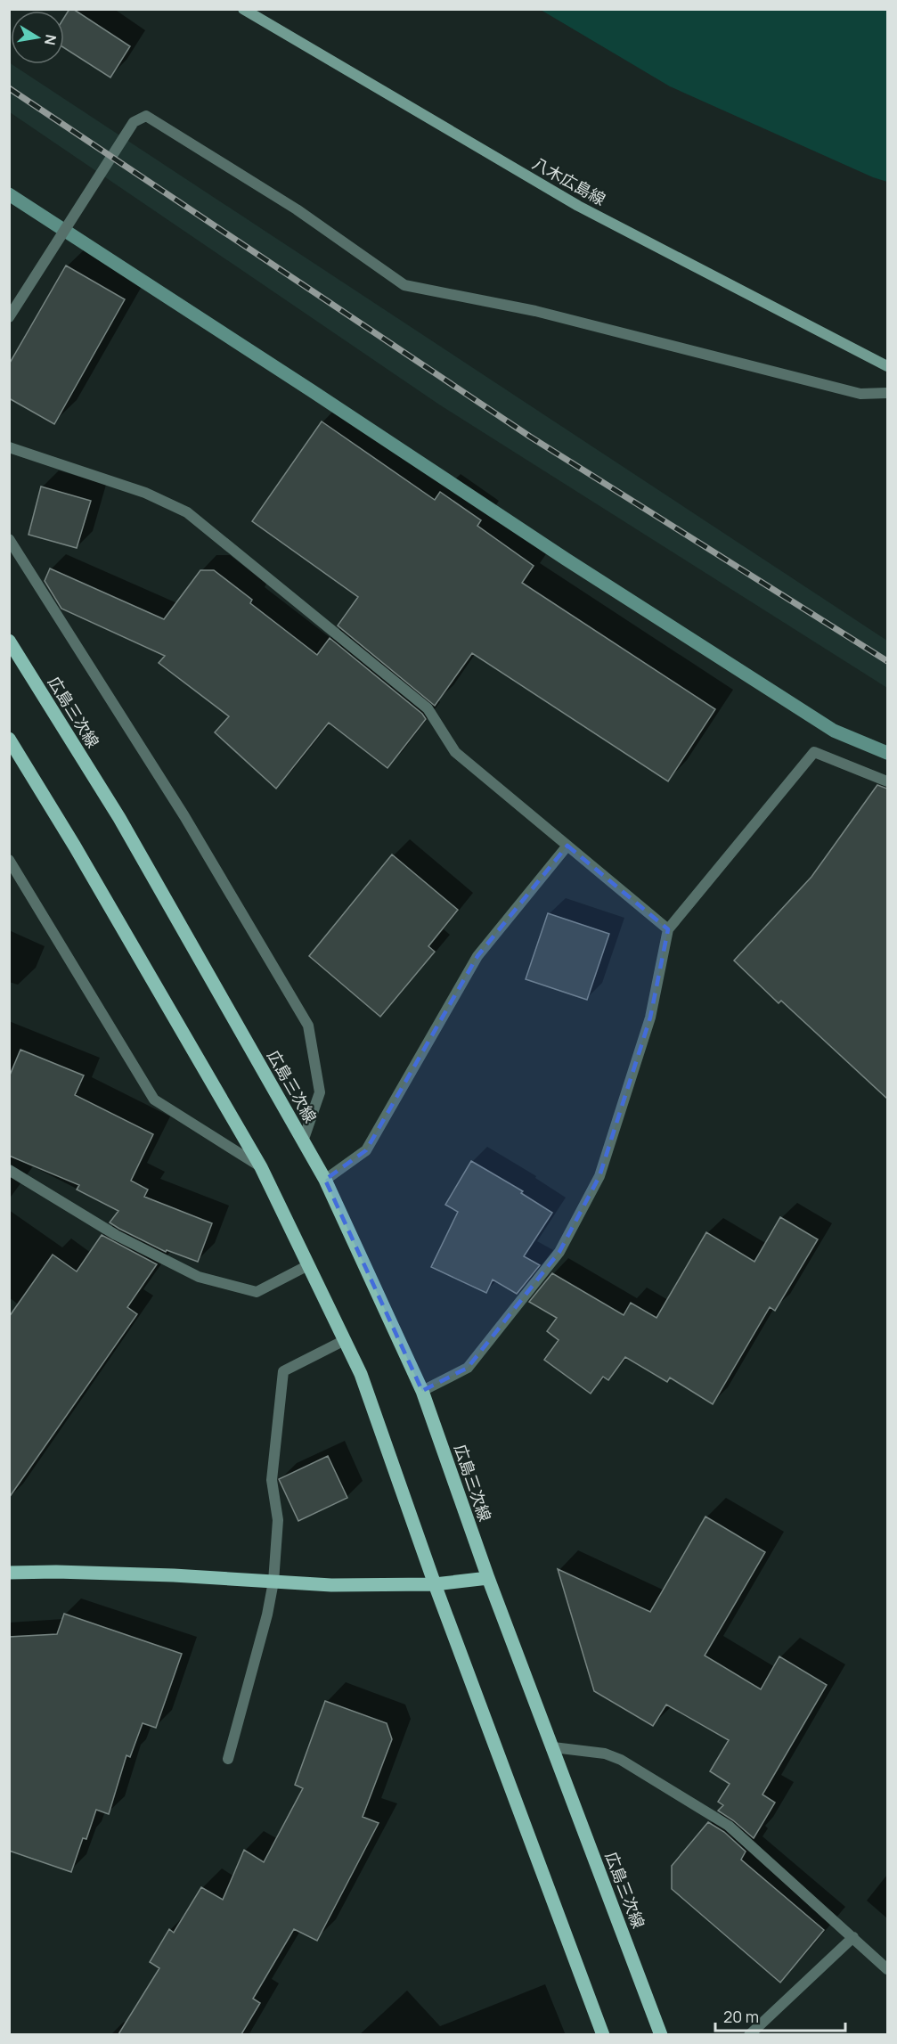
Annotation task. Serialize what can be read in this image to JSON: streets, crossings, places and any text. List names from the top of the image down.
{
  "streets": {
    "main road": ["八木広島線", "広島三次線"]
  },
  "scale_bar": "20 m",
  "north": "right"
}
